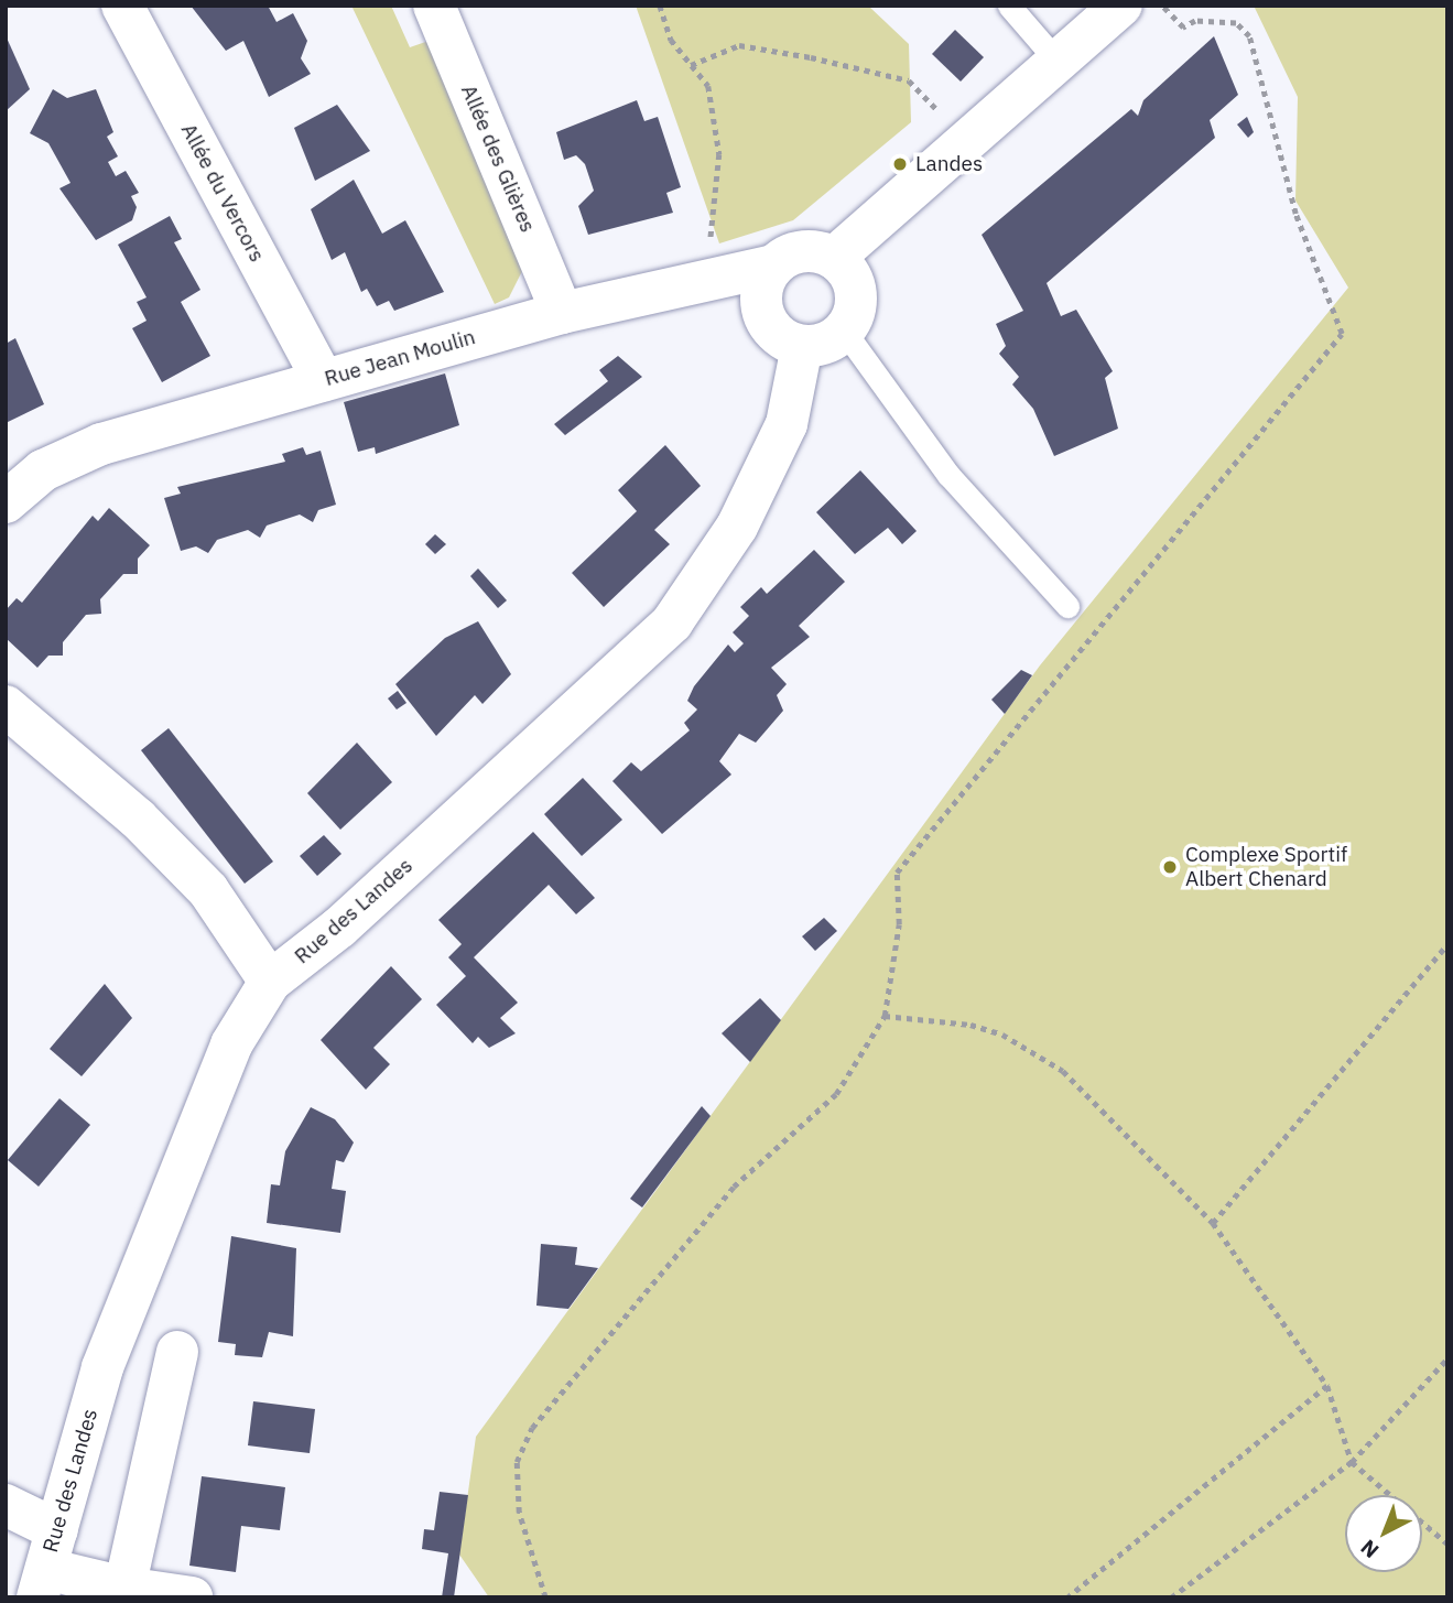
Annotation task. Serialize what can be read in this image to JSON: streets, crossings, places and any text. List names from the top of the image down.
{
  "streets": {
    "street": [
      "Allée des Glières",
      "Allée du Vercors",
      "Rue Jean Moulin",
      "Rue des Landes"
    ]
  },
  "crossings": [
    ["Allée des Glières", "Rue Jean Moulin"],
    ["Allée du Vercors", "Rue Jean Moulin"],
    ["Rue Jean Moulin", "Rue des Landes"]
  ],
  "places": ["Landes", "Complexe Sportif Albert Chenard"],
  "north": "bottom left"
}
